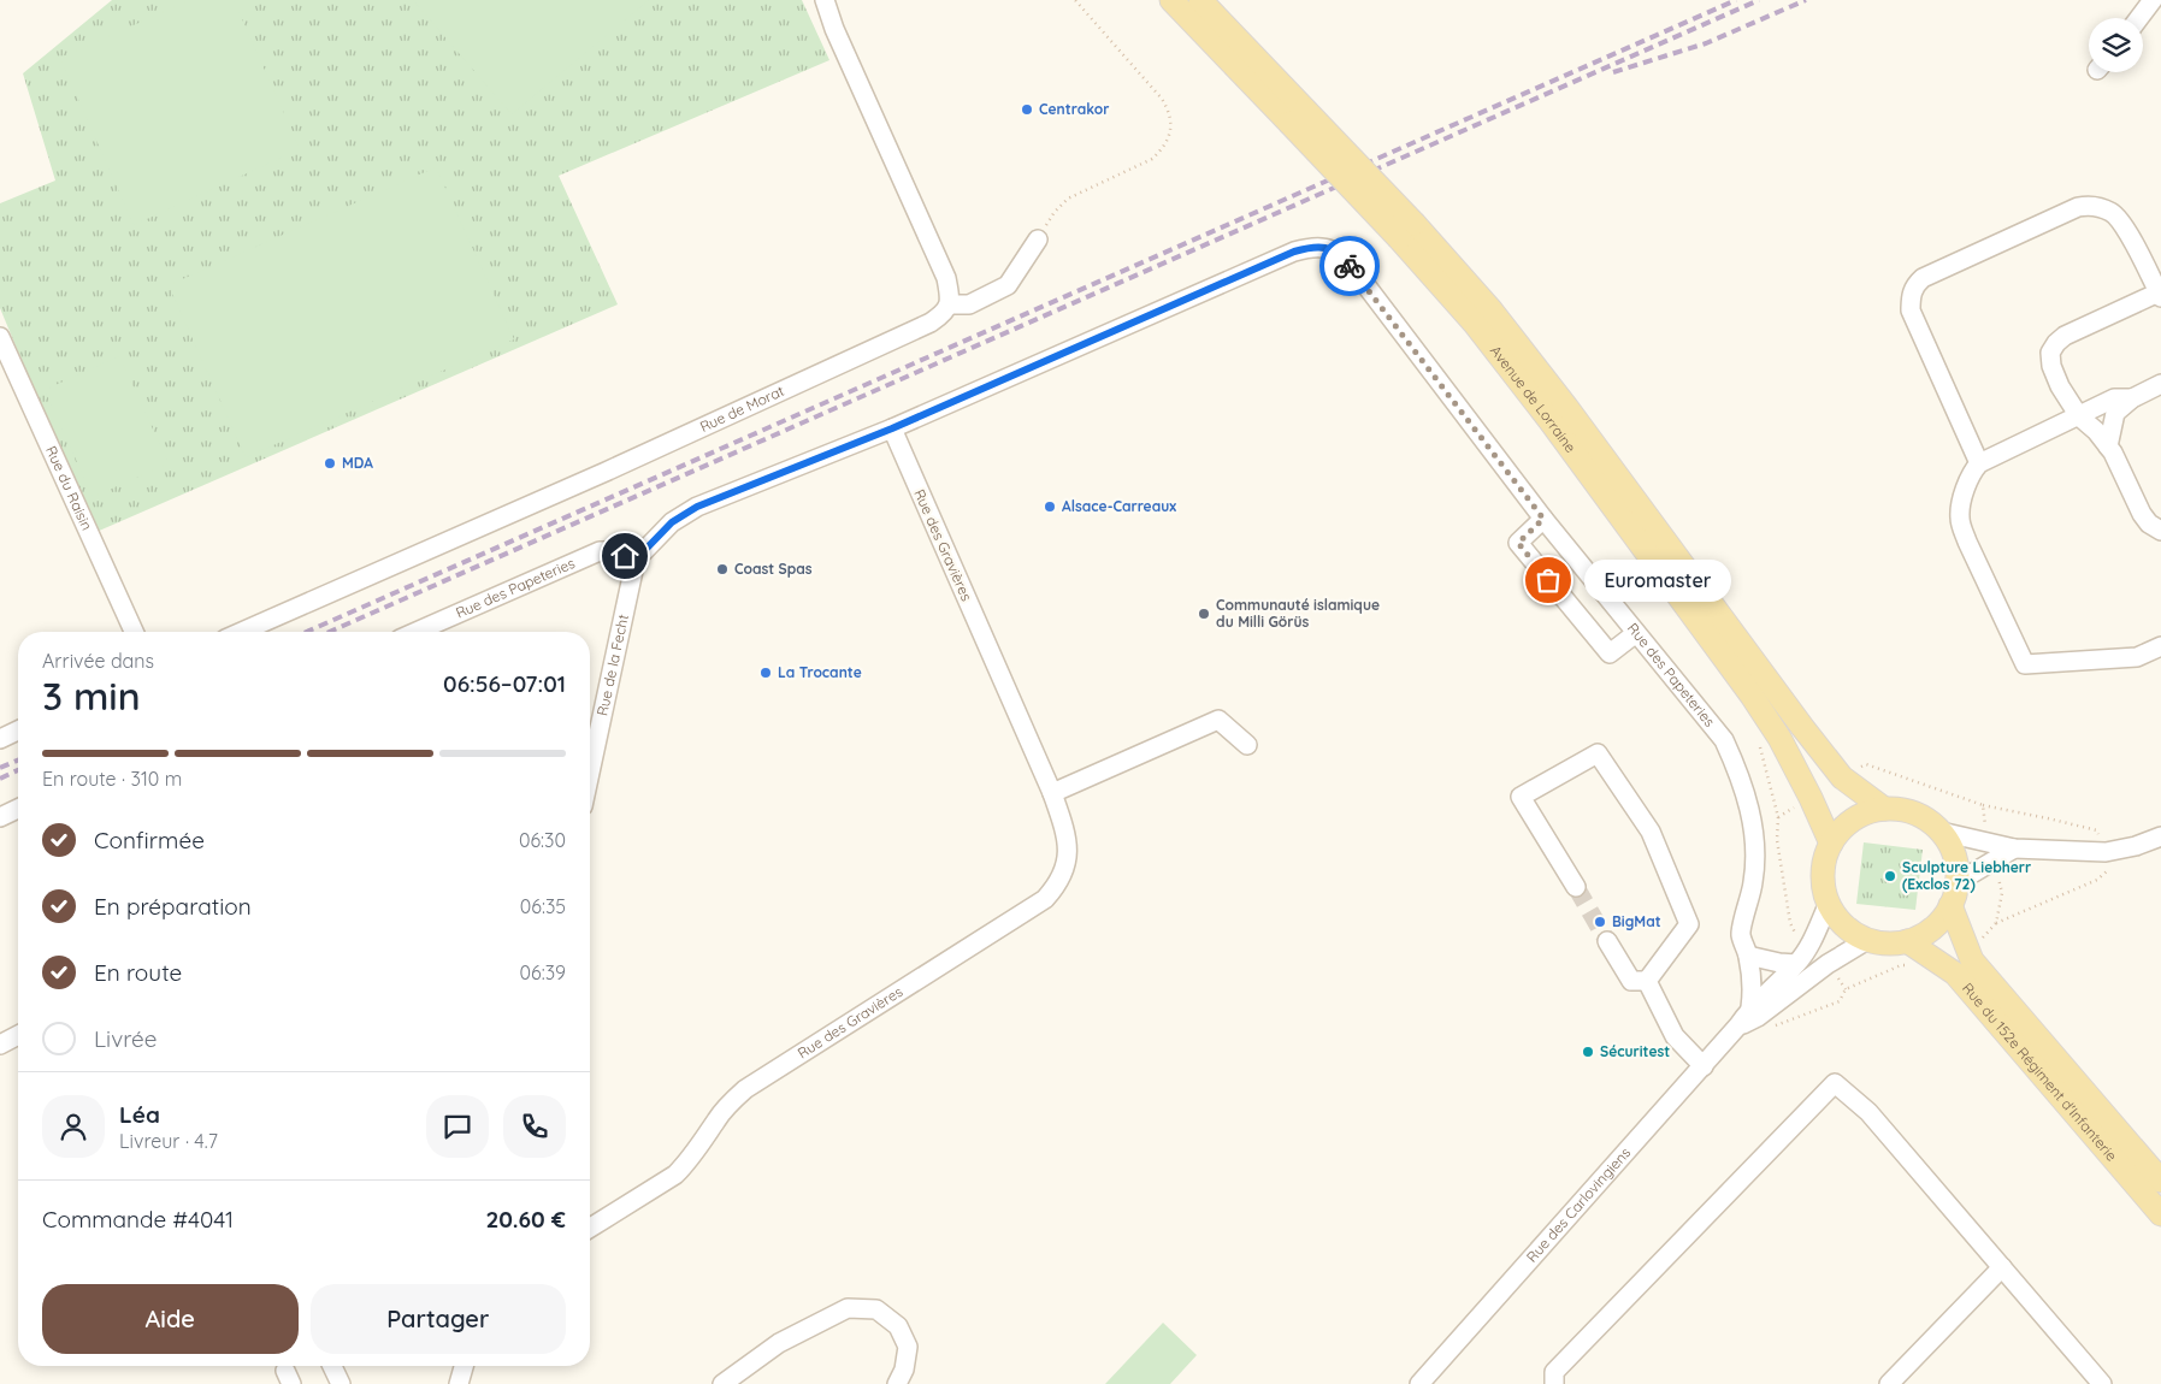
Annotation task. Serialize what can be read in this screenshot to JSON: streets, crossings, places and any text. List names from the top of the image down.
{
  "streets": {
    "main road": ["Avenue de Lorraine", "Rue du 152e Régiment d'Infanterie"],
    "street": [
      "Rue de Morat",
      "Rue du Raisin",
      "Rue des Gravières",
      "Rue des Papeteries",
      "Rue de la Fecht",
      "Rue des Carlovingiens"
    ]
  },
  "crossings": [
    ["Avenue de Lorraine", "Rue du 152e Régiment d'Infanterie"],
    ["Avenue de Lorraine", "Rue des Carlovingiens"],
    ["Rue des Gravières", "Rue des Papeteries"],
    ["Rue des Papeteries", "Rue de la Fecht"],
    ["Rue des Papeteries", "Rue des Carlovingiens"],
    ["Rue du 152e Régiment d'Infanterie", "Rue des Carlovingiens"]
  ],
  "places": [
    "Centrakor",
    "MDA",
    "Alsace-Carreaux",
    "Coast Spas",
    "Euromaster",
    "Communauté islamique du Milli Görüs",
    "La Trocante",
    "Sculpture Liebherr (Exclos 72)",
    "BigMat",
    "Sécuritest"
  ],
  "page": {
    "bubble": "Euromaster",
    "heading": ["3 min", "Arrivée dans", "06:56–07:01"],
    "panel": [
      "Léa",
      "Livreur · 4.7",
      "Commande #4041",
      "20.60 €"
    ],
    "bar": "En route · 310 m",
    "list": [
      ["Confirmée", "06:30"],
      ["En préparation", "06:35"],
      ["En route", "06:39"],
      "Livrée"
    ],
    "buttons": ["Aide", "Partager"]
  }
}
